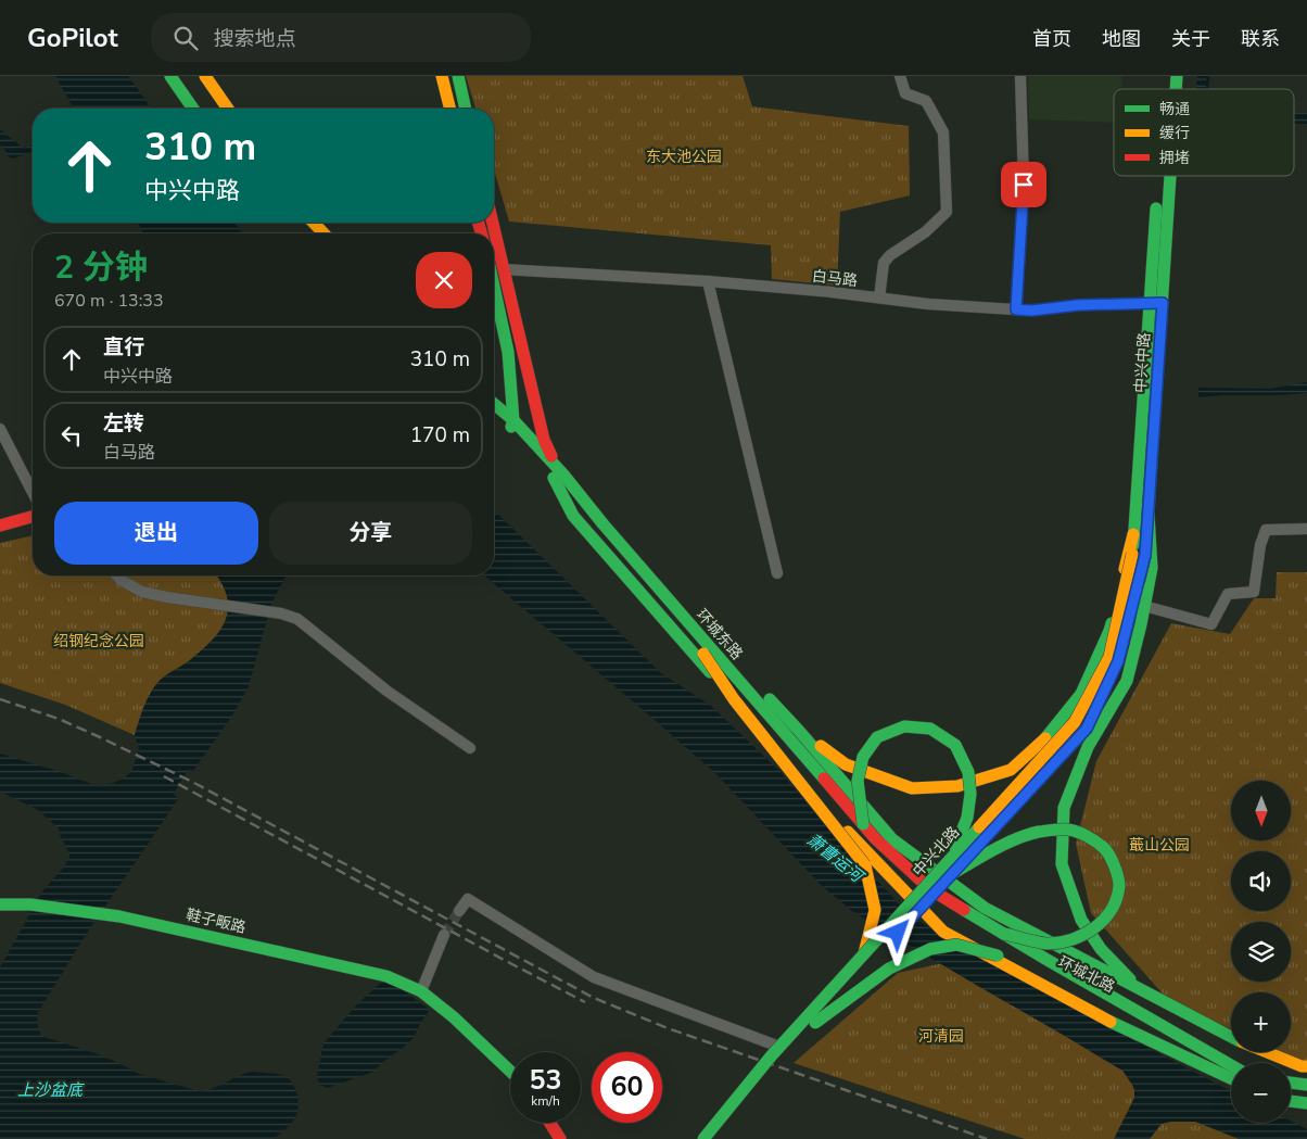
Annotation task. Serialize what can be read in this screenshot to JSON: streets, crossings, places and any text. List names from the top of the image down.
{
  "streets": {
    "main road": [
      "中兴中路",
      "环城东路",
      "中兴北路",
      "鞋子畈路",
      "环城北路"
    ],
    "street": ["白马路"]
  },
  "crossings": [
    ["白马路", "中兴中路"],
    ["中兴中路", "中兴北路"],
    ["环城东路", "环城北路"]
  ],
  "water": ["萧曹运河", "上沙盆底"],
  "parks": [
    "东大池公园",
    "绍钢纪念公园",
    "蕺山公园",
    "河清园"
  ],
  "legend": ["畅通", "缓行", "拥堵"],
  "north": "bottom",
  "page": {
    "header": "GoPilot",
    "search": "搜索地点",
    "nav": [
      "首页",
      "地图",
      "关于",
      "联系"
    ],
    "turn": ["310 m", "中兴中路"],
    "heading": ["2 分钟", "670 m · 13:33"],
    "list": [
      {
        "name": "直行",
        "note": "中兴中路",
        "value": "310 m"
      },
      {
        "name": "左转",
        "note": "白马路",
        "value": "170 m"
      }
    ],
    "buttons": ["退出", "分享"],
    "map_buttons": ["+", "−"],
    "speed": "53 km/h",
    "limit": "60"
  }
}
